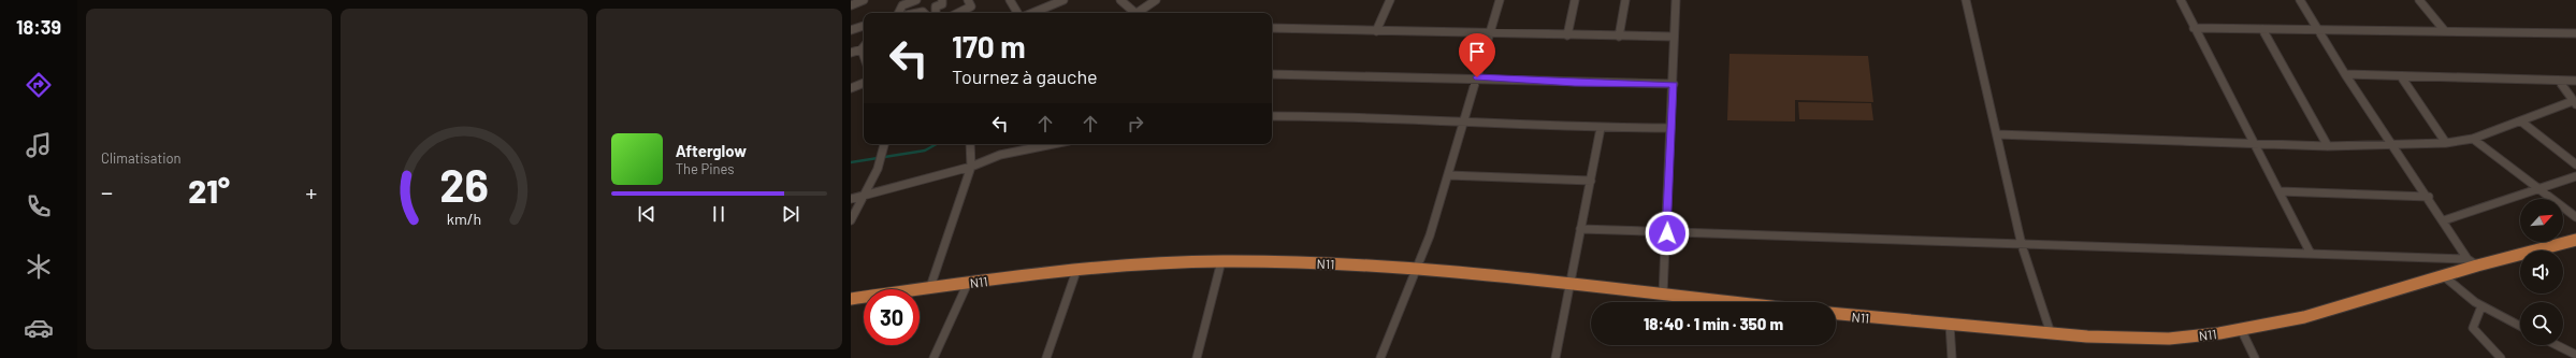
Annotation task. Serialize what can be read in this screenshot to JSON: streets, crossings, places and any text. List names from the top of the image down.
{
  "streets": {
    "main road": ["N11"]
  },
  "north": "top right",
  "page": {
    "tabs": "18:39",
    "tile": "Climatisation",
    "turn": ["170 m", "Tournez à gauche"],
    "song": ["Afterglow", "The Pines"],
    "heat": ["−", "21°", "+"],
    "limit": "30",
    "trip": "18:40 · 1 min · 350 m",
    "gauge": ["26", "km/h"]
  }
}
